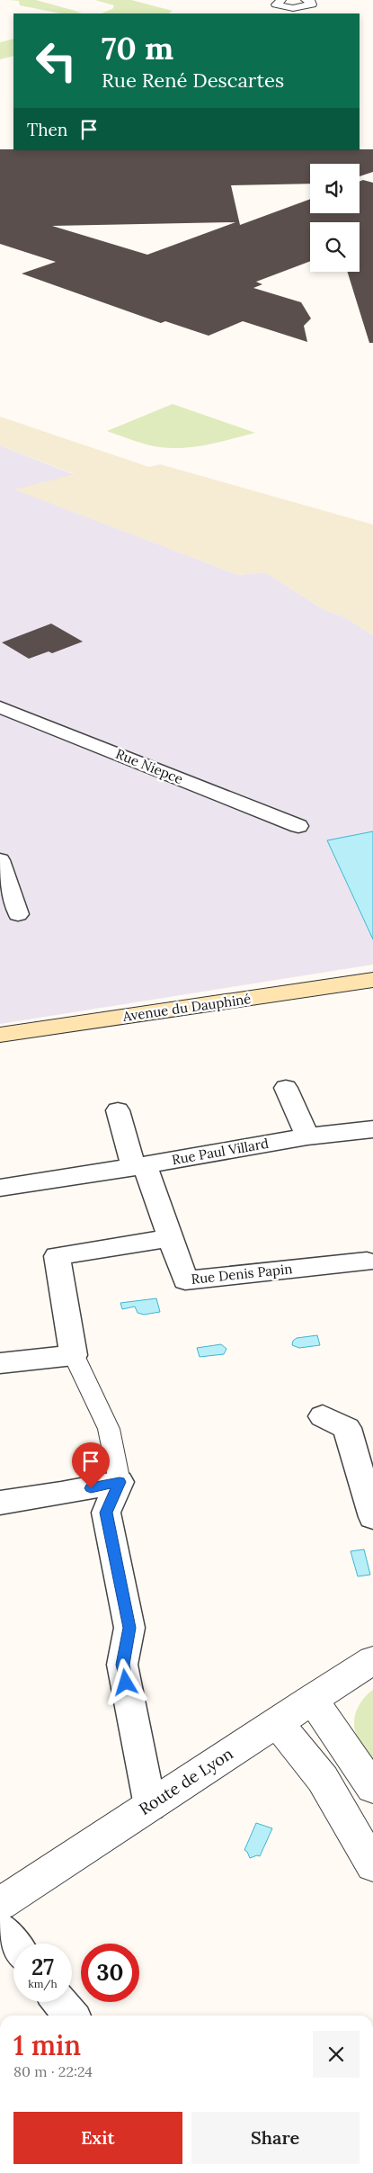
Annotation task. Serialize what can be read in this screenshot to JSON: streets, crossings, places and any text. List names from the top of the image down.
{
  "streets": {
    "main road": ["Avenue du Dauphiné"],
    "street": [
      "Rue Niepce",
      "Rue Paul Villard",
      "Rue Denis Papin",
      "Route de Lyon"
    ]
  },
  "crossings": [
    ["Rue Paul Villard", "Rue Denis Papin"]
  ],
  "page": {
    "turn": ["70 m", "Rue René Descartes"],
    "then": "Then",
    "speed": "27 km/h",
    "limit": "30",
    "heading": ["1 min", "80 m · 22:24"],
    "buttons": ["Exit", "Share"]
  }
}
